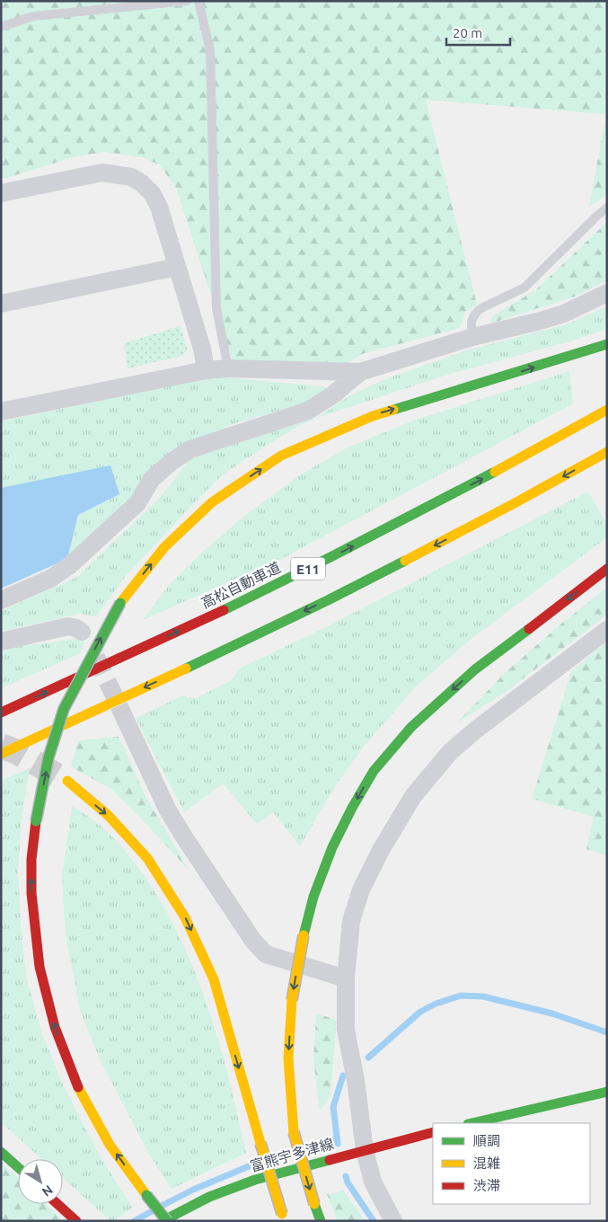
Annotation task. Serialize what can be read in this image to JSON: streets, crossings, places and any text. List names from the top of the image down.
{
  "streets": {
    "main road": ["E11", "高松自動車道", "富熊宇多津線"]
  },
  "legend": ["順調", "混雑", "渋滞"],
  "scale_bar": "20 m",
  "north": "bottom right"
}
